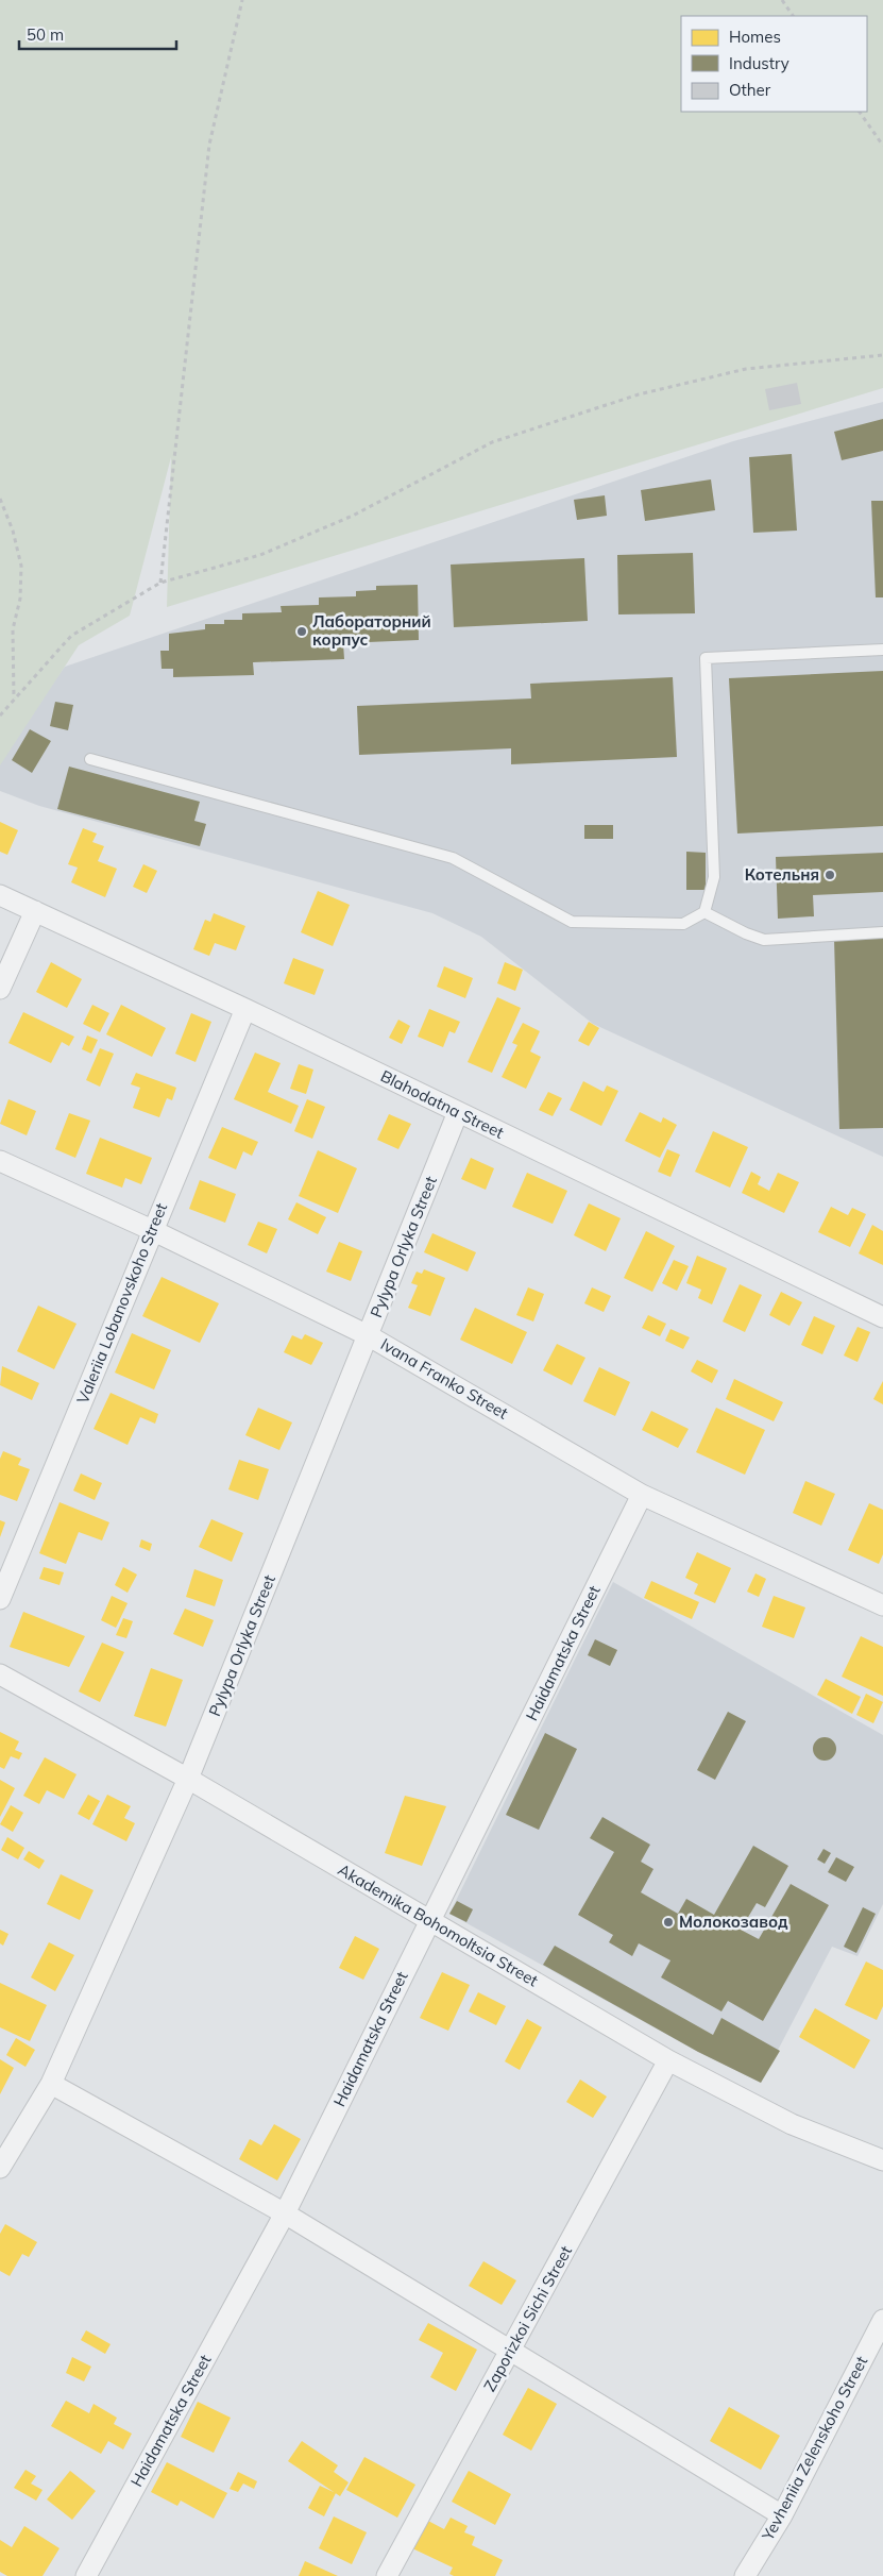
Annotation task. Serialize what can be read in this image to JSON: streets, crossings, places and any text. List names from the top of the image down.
{
  "streets": {
    "street": [
      "Blahodatna Street",
      "Pylypa Orlyka Street",
      "Valeriia Lobanovskoho Street",
      "Ivana Franko Street",
      "Haidamatska Street",
      "Akademika Bohomoltsia Street",
      "Zaporizkoi Sichi Street",
      "Yevheniia Zelenskoho Street"
    ]
  },
  "crossings": [
    ["Blahodatna Street", "Pylypa Orlyka Street"],
    ["Blahodatna Street", "Valeriia Lobanovskoho Street"],
    ["Pylypa Orlyka Street", "Ivana Franko Street"],
    ["Pylypa Orlyka Street", "Akademika Bohomoltsia Street"],
    ["Valeriia Lobanovskoho Street", "Ivana Franko Street"],
    ["Ivana Franko Street", "Haidamatska Street"],
    ["Haidamatska Street", "Akademika Bohomoltsia Street"],
    ["Akademika Bohomoltsia Street", "Zaporizkoi Sichi Street"]
  ],
  "places": ["Лабораторний корпус", "Котельня", "Молокозавод"],
  "legend": ["Homes", "Industry", "Other"],
  "scale_bar": "50 m"
}
